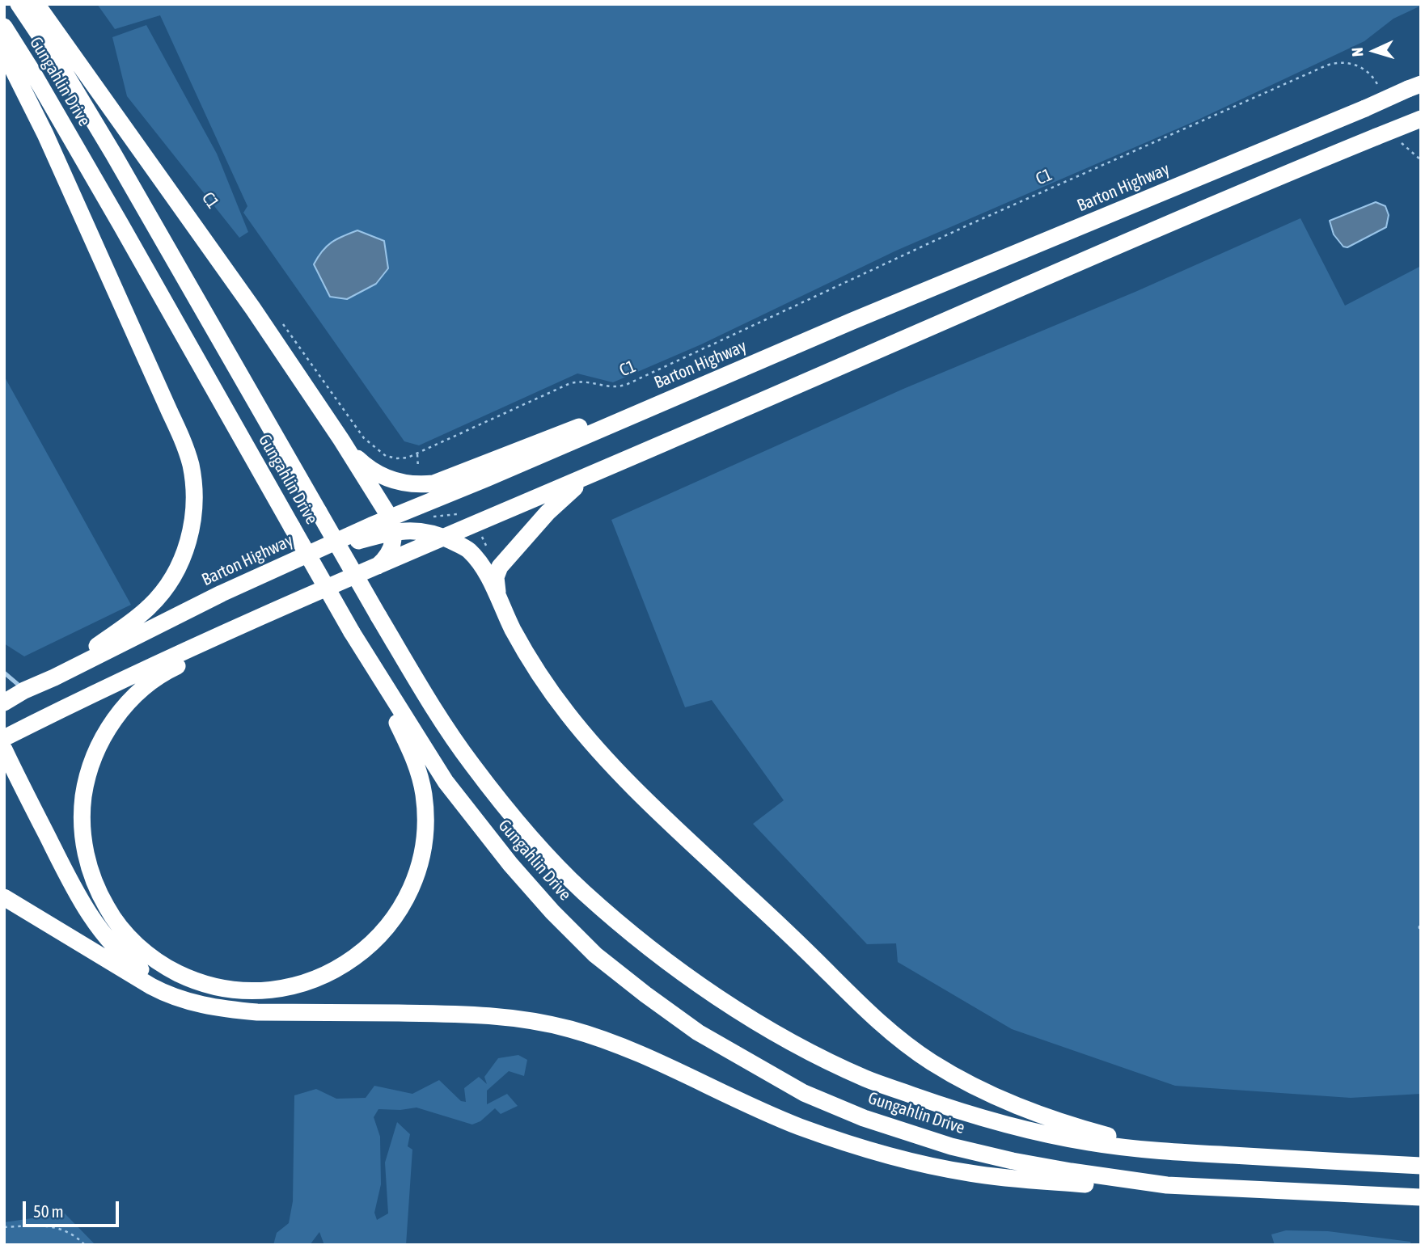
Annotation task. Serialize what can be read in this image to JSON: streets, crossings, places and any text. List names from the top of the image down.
{
  "streets": {
    "highway": ["Gungahlin Drive", "Barton Highway"],
    "path": ["C1"]
  },
  "scale_bar": "50 m",
  "north": "left"
}
